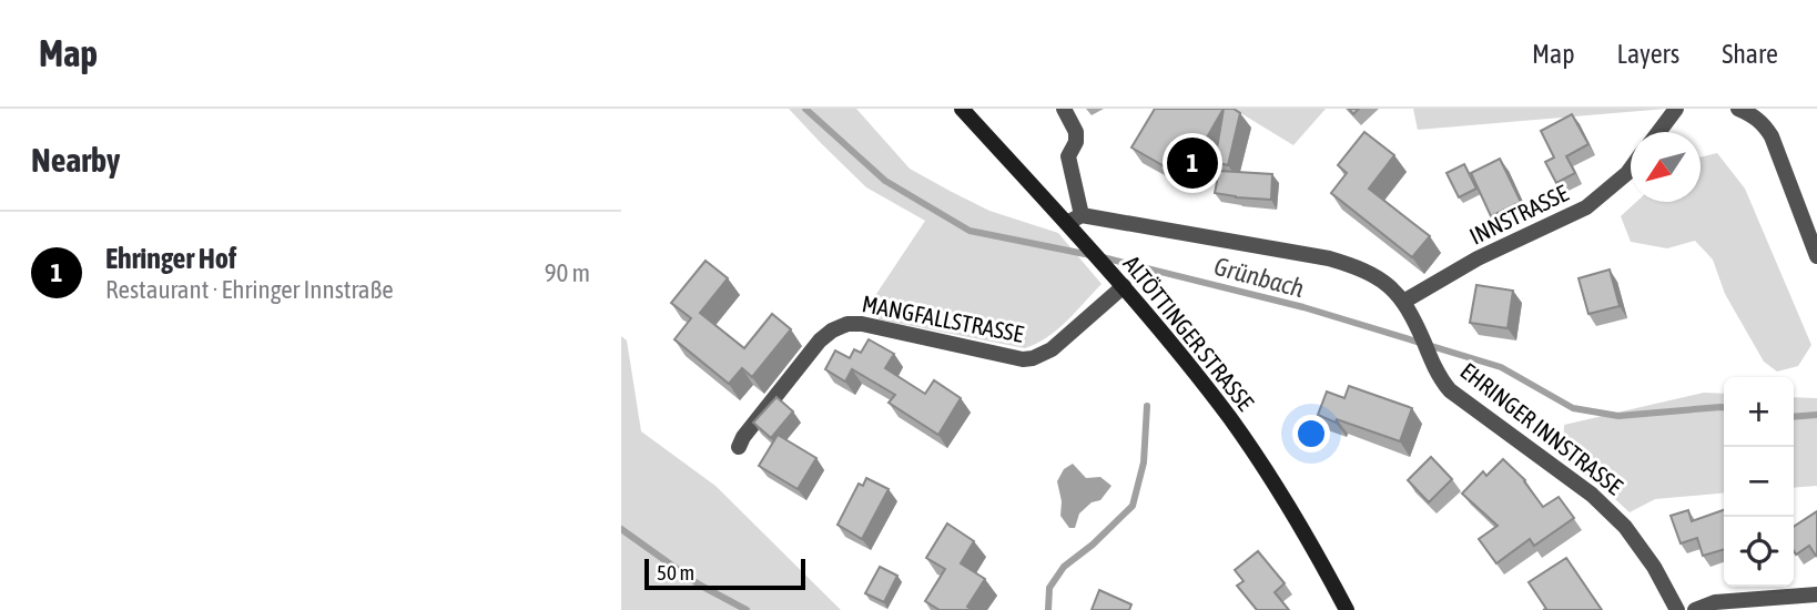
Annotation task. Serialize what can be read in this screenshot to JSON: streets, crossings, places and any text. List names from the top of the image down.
{
  "streets": {
    "main road": ["ALTÖTTINGER STRASSE"],
    "street": ["INNSTRASSE", "MANGFALLSTRASSE", "EHRINGER INNSTRASSE"]
  },
  "crossings": [
    ["INNSTRASSE", "EHRINGER INNSTRASSE"],
    ["MANGFALLSTRASSE", "ALTÖTTINGER STRASSE"],
    ["ALTÖTTINGER STRASSE", "EHRINGER INNSTRASSE"]
  ],
  "water": ["Grünbach"],
  "scale_bar": "50 m",
  "north": "bottom left",
  "page": {
    "header": "Map",
    "nav": ["Map", "Layers", "Share"],
    "heading": "Nearby",
    "pins": "1",
    "list": [
      {
        "mark": "1",
        "name": "Ehringer Hof",
        "note": "Restaurant · Ehringer Innstraße",
        "value": "90 m"
      }
    ],
    "map_buttons": ["+", "−"],
    "scale": "50 m"
  }
}
